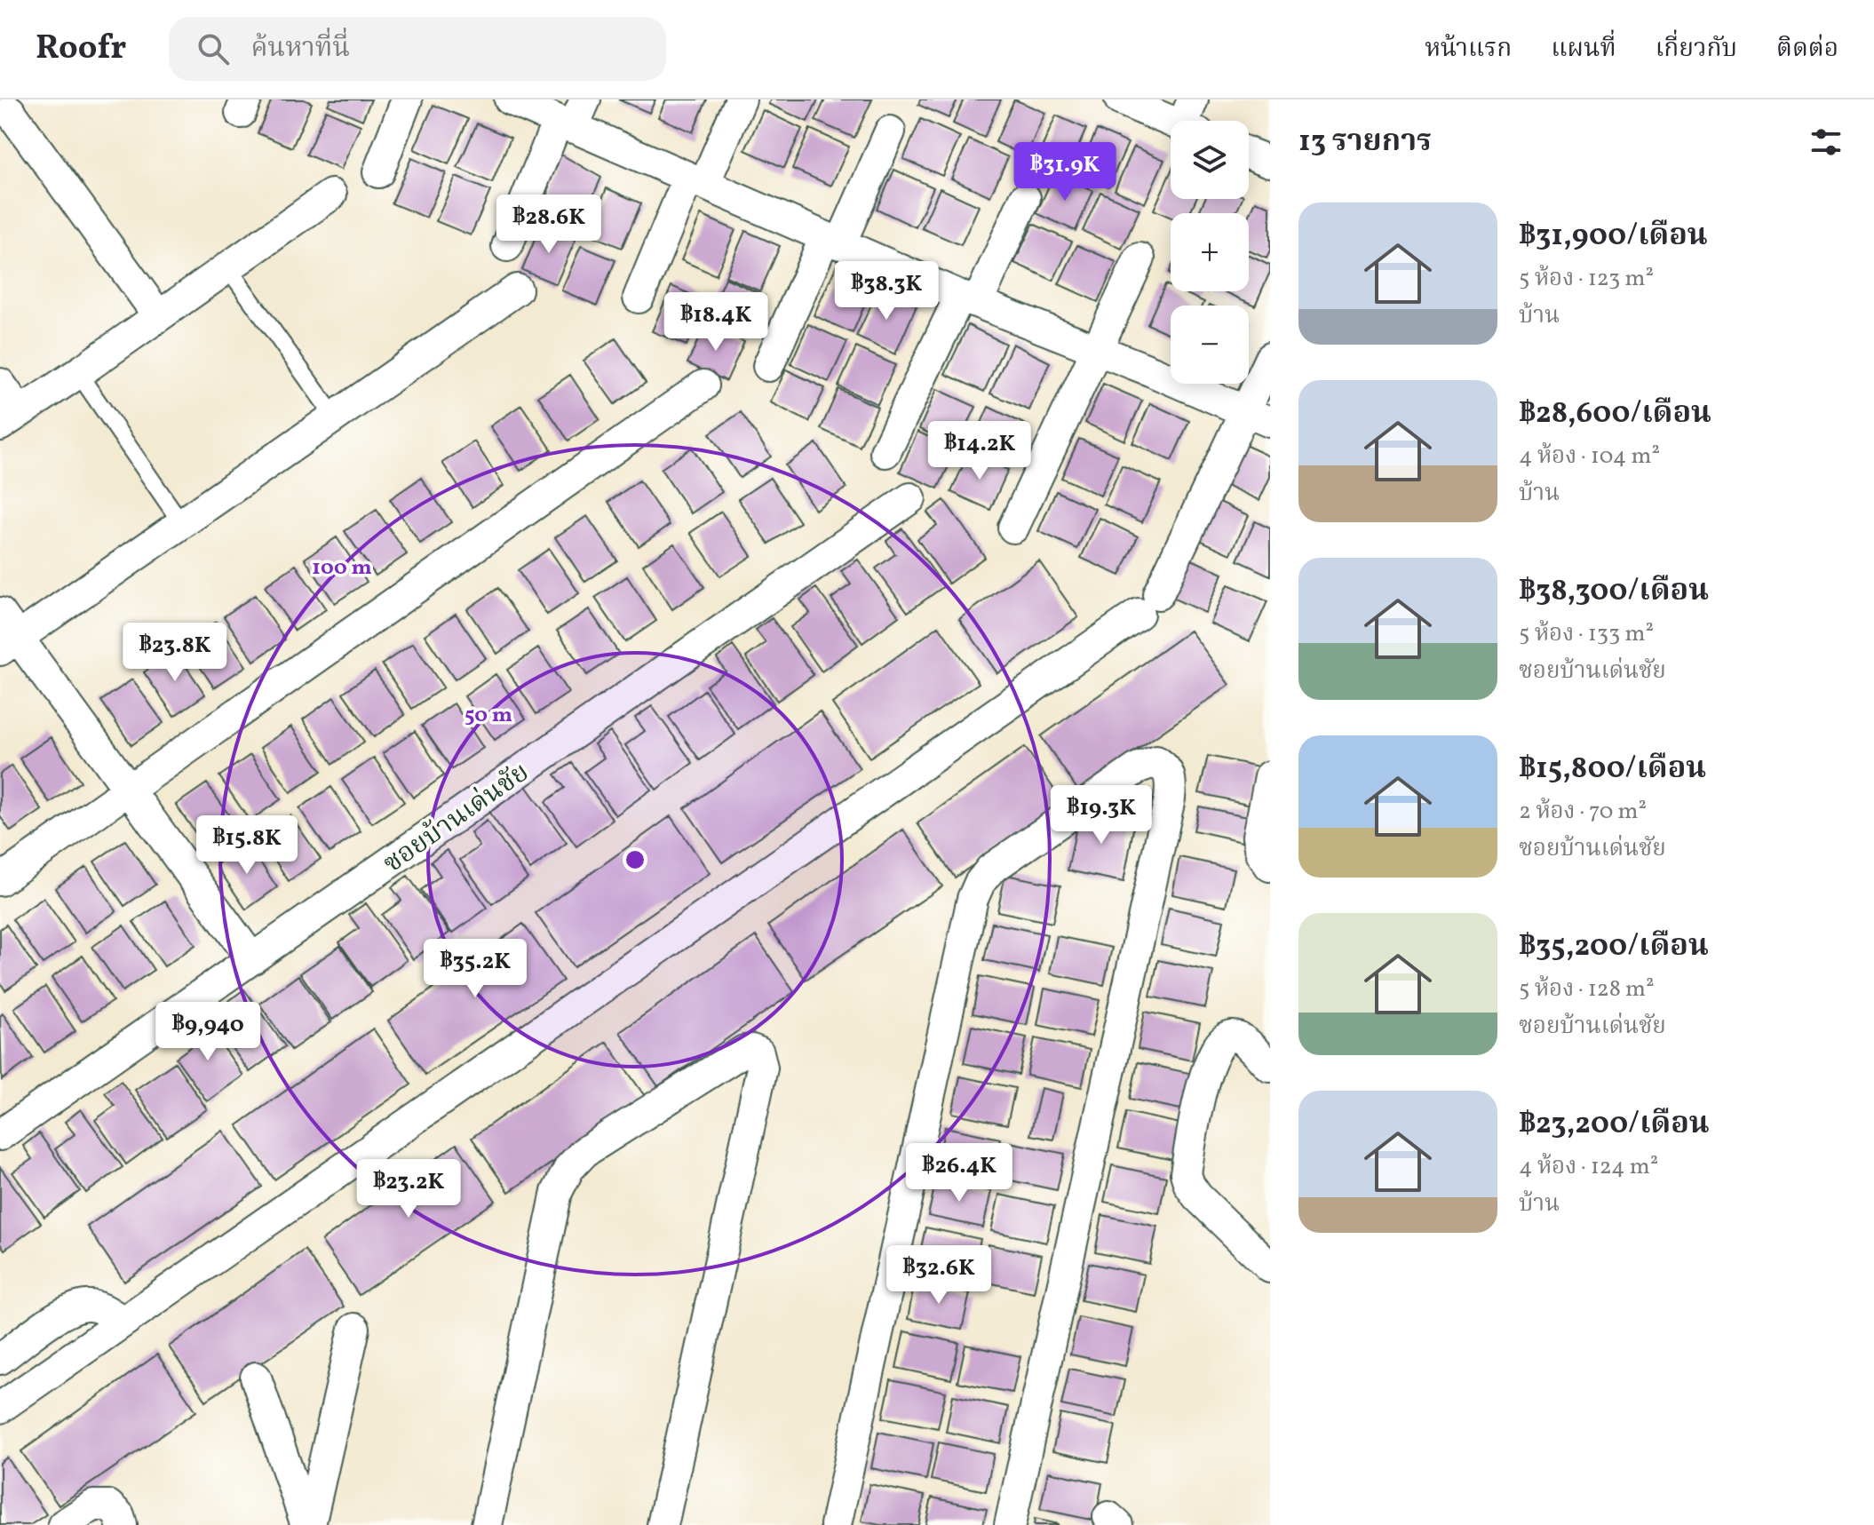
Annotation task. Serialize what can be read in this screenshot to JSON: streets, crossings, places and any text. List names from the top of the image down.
{
  "streets": {
    "street": ["ซอยบ้านเด่นชัย"]
  },
  "page": {
    "header": "Roofr",
    "search": "ค้นหาที่นี่",
    "nav": [
      "หน้าแรก",
      "แผนที่",
      "เกี่ยวกับ",
      "ติดต่อ"
    ],
    "heading": "13 รายการ",
    "map_buttons": ["+", "−"],
    "price": [
      "฿31.9K",
      "฿28.6K",
      "฿38.3K",
      "฿18.4K",
      "฿14.2K",
      "฿23.8K",
      "฿19.3K",
      "฿15.8K",
      "฿35.2K",
      "฿9,940",
      "฿26.4K",
      "฿23.2K",
      "฿32.6K"
    ],
    "list": [
      {
        "name": "฿31,900/เดือน",
        "note": "5 ห้อง · 123 m² · บ้าน"
      },
      {
        "name": "฿28,600/เดือน",
        "note": "4 ห้อง · 104 m² · บ้าน"
      },
      {
        "name": "฿38,300/เดือน",
        "note": "5 ห้อง · 133 m² · ซอยบ้านเด่นชัย"
      },
      {
        "name": "฿15,800/เดือน",
        "note": "2 ห้อง · 70 m² · ซอยบ้านเด่นชัย"
      },
      {
        "name": "฿35,200/เดือน",
        "note": "5 ห้อง · 128 m² · ซอยบ้านเด่นชัย"
      },
      {
        "name": "฿23,200/เดือน",
        "note": "4 ห้อง · 124 m² · บ้าน"
      }
    ]
  },
  "rings": ["100 m", "50 m"]
}
